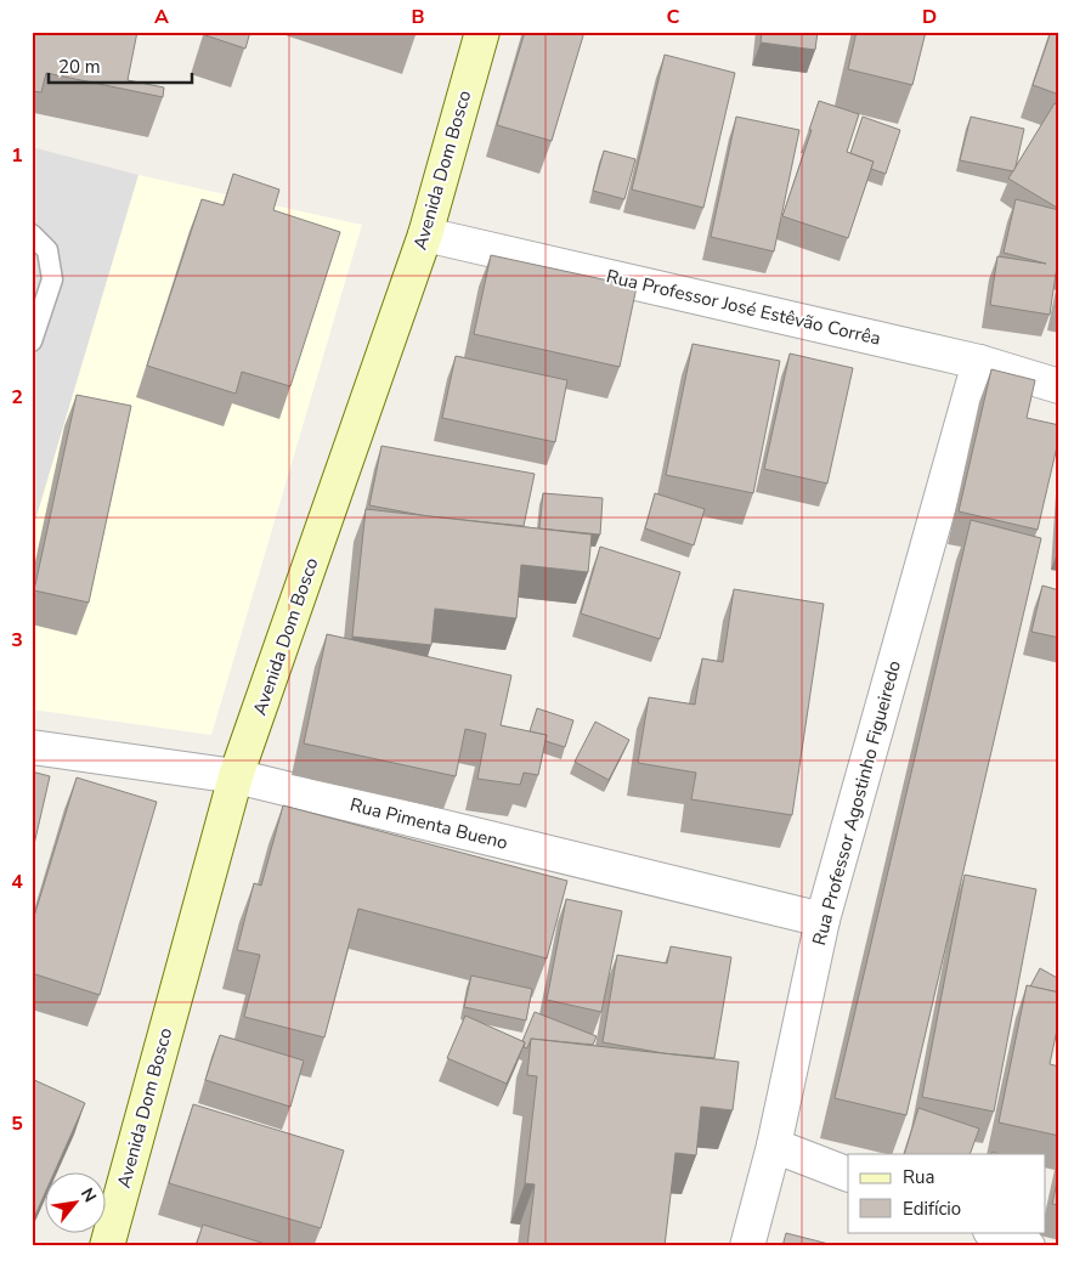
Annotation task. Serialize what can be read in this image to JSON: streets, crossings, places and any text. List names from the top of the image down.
{
  "streets": {
    "street": [
      "Avenida Dom Bosco",
      "Rua Professor José Estêvão Corrêa",
      "Rua Professor Agostinho Figueiredo",
      "Rua Pimenta Bueno"
    ]
  },
  "crossings": [
    ["Avenida Dom Bosco", "Rua Professor José Estêvão Corrêa"],
    ["Avenida Dom Bosco", "Rua Pimenta Bueno"],
    ["Rua Professor José Estêvão Corrêa", "Rua Professor Agostinho Figueiredo"],
    ["Rua Professor Agostinho Figueiredo", "Rua Pimenta Bueno"]
  ],
  "legend": ["Rua", "Edifício"],
  "scale_bar": "20 m",
  "north": "top right",
  "grid": {
    "columns": [
      "A",
      "B",
      "C",
      "D"
    ],
    "rows": [
      "1",
      "2",
      "3",
      "4",
      "5"
    ]
  }
}
